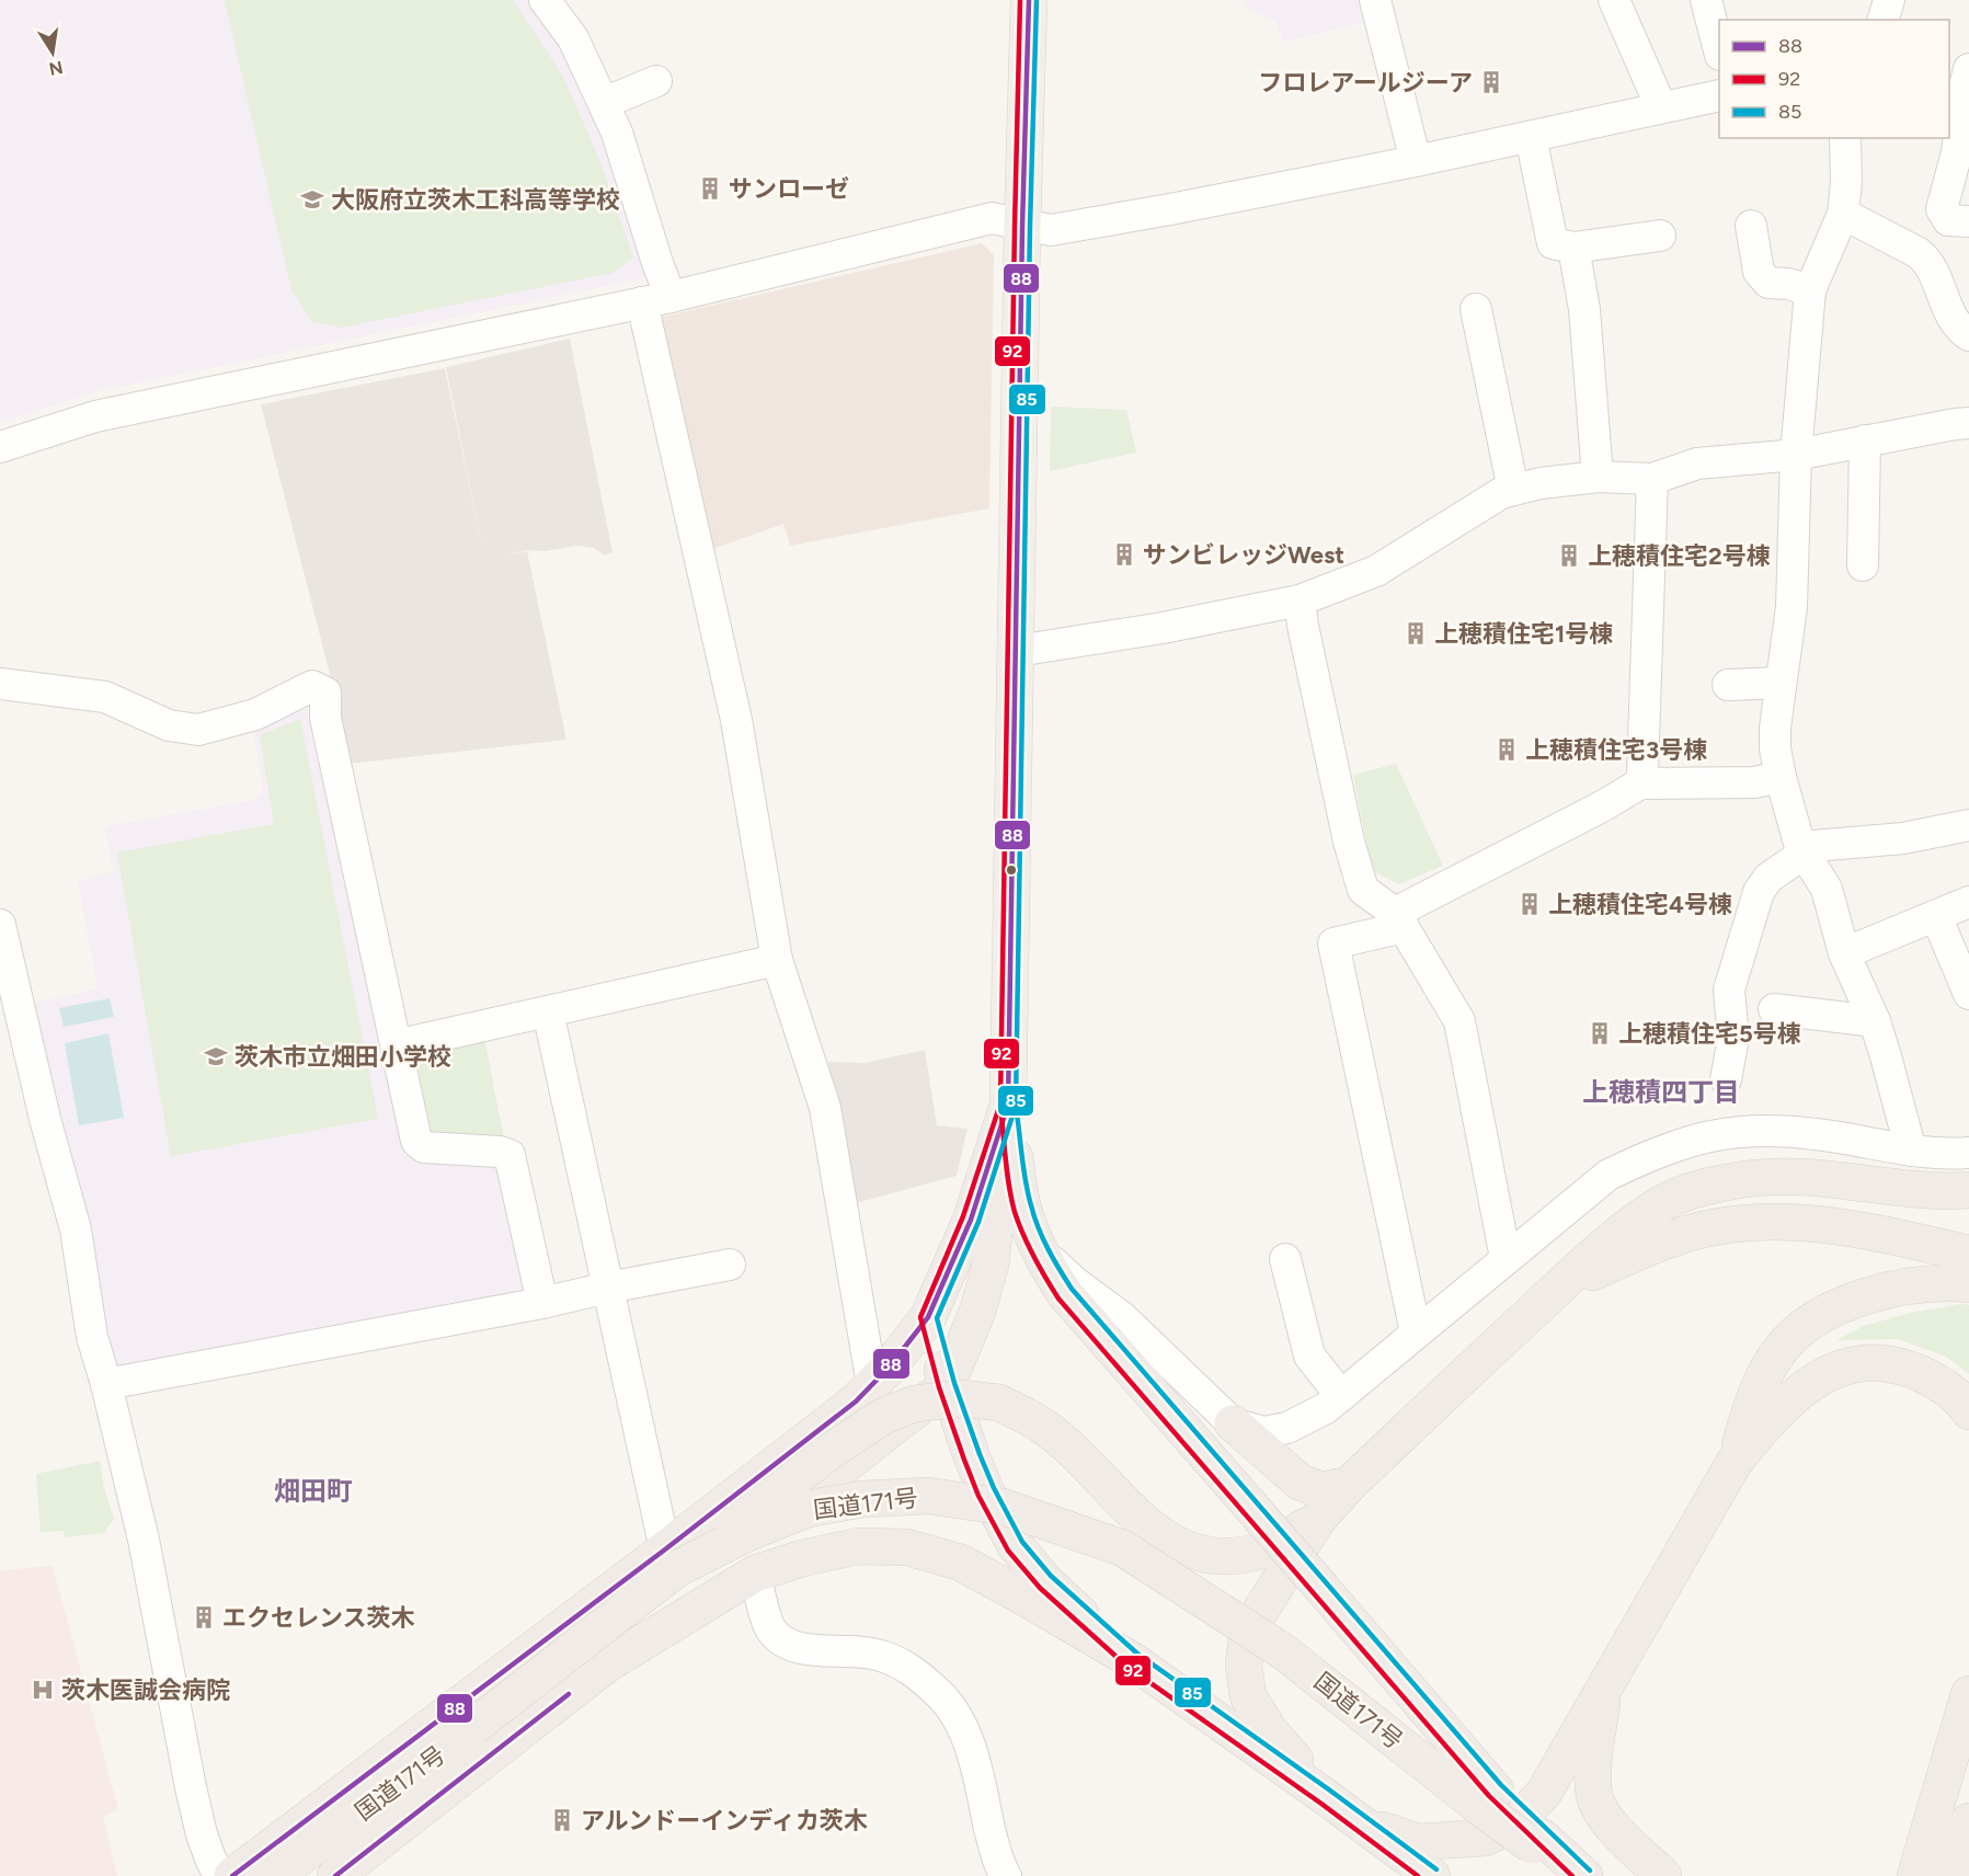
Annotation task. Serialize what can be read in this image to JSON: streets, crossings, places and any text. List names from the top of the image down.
{
  "streets": {
    "highway": ["国道171号"]
  },
  "districts": ["上穂積四丁目", "畑田町"],
  "places": {
    "building": [
      "フロレアールジーア",
      "サンローゼ",
      "サンビレッジWest",
      "上穂積住宅2号棟",
      "上穂積住宅1号棟",
      "上穂積住宅3号棟",
      "上穂積住宅4号棟",
      "上穂積住宅5号棟",
      "エクセレンス茨木",
      "アルンドーインディカ茨木"
    ],
    "school or university": ["大阪府立茨木工科高等学校", "茨木市立畑田小学校"],
    "hospital": ["茨木医誠会病院"]
  },
  "lines": ["transit line 88", "transit line 92", "transit line 85"],
  "legend": ["88", "92", "85"],
  "north": "bottom"
}
